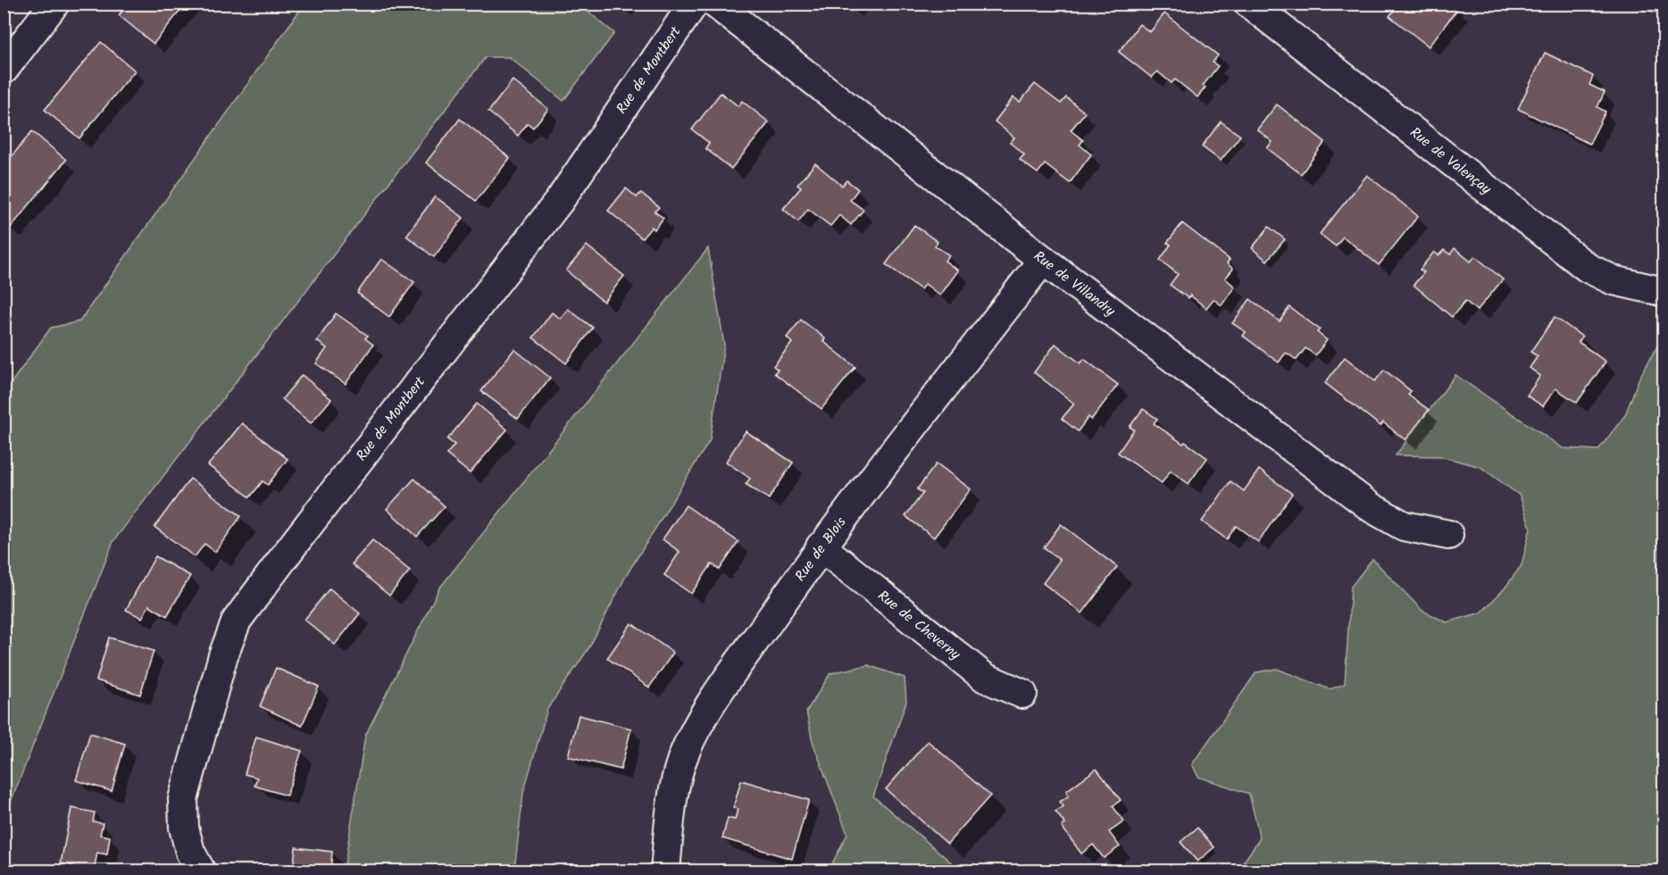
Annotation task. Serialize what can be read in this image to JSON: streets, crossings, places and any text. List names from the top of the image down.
{
  "streets": {
    "street": [
      "Rue de Montbert",
      "Rue de Valençay",
      "Rue de Villandry",
      "Rue de Blois",
      "Rue de Cheverny"
    ]
  },
  "crossings": [
    ["Rue de Villandry", "Rue de Blois"],
    ["Rue de Blois", "Rue de Cheverny"]
  ]
}
